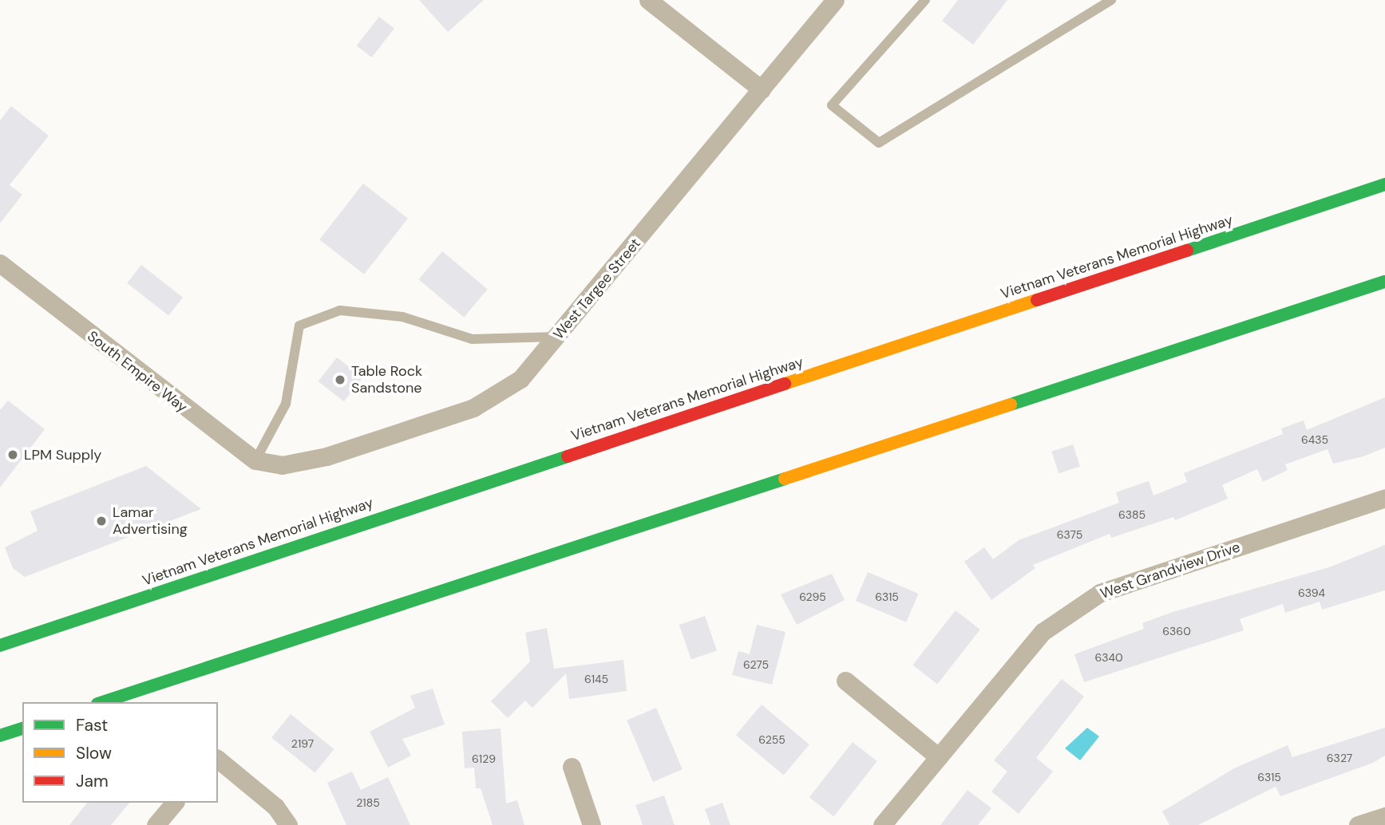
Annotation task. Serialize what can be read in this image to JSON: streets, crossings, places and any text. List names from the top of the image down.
{
  "streets": {
    "highway": ["Vietnam Veterans Memorial Highway"],
    "street": ["West Targee Street", "South Empire Way", "West Grandview Drive"]
  },
  "crossings": [
    ["West Targee Street", "South Empire Way"]
  ],
  "places": ["Table Rock Sandstone", "LPM Supply", "Lamar Advertising"],
  "house_numbers": [
    "6435",
    "6385",
    "6375",
    "6394",
    "6295",
    "6315",
    "6360",
    "6340",
    "6275",
    "6145",
    "6255",
    "2197",
    "6327",
    "6129",
    "6315",
    "2185"
  ],
  "legend": ["Fast", "Slow", "Jam"]
}
